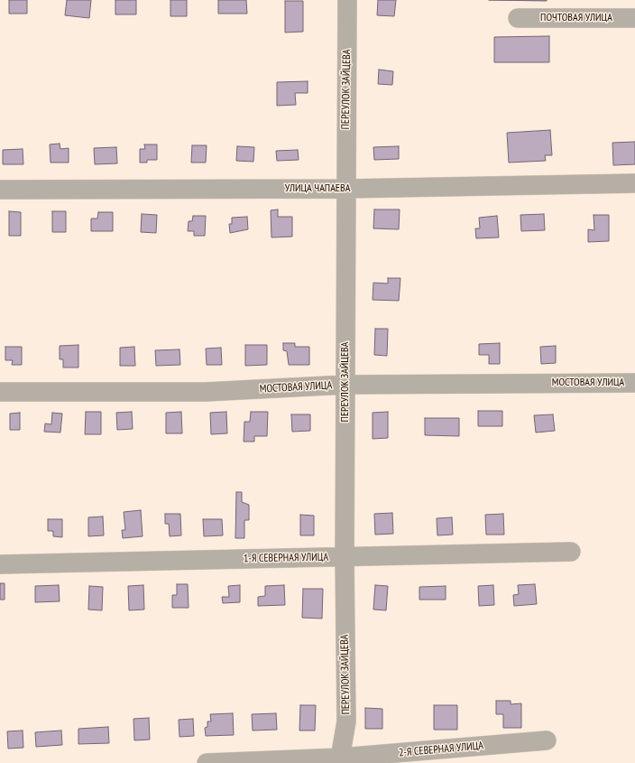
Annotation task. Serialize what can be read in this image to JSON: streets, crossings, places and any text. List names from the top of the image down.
{
  "streets": {
    "street": [
      "ПОЧТОВАЯ УЛИЦА",
      "ПЕРЕУЛОК ЗАЙЦЕВА",
      "УЛИЦА ЧАПАЕВА",
      "МОСТОВАЯ УЛИЦА",
      "1-Я СЕВЕРНАЯ УЛИЦА",
      "2-Я СЕВЕРНАЯ УЛИЦА"
    ]
  },
  "crossings": [
    ["ПЕРЕУЛОК ЗАЙЦЕВА", "УЛИЦА ЧАПАЕВА"],
    ["ПЕРЕУЛОК ЗАЙЦЕВА", "МОСТОВАЯ УЛИЦА"],
    ["ПЕРЕУЛОК ЗАЙЦЕВА", "1-Я СЕВЕРНАЯ УЛИЦА"],
    ["ПЕРЕУЛОК ЗАЙЦЕВА", "2-Я СЕВЕРНАЯ УЛИЦА"]
  ]
}
